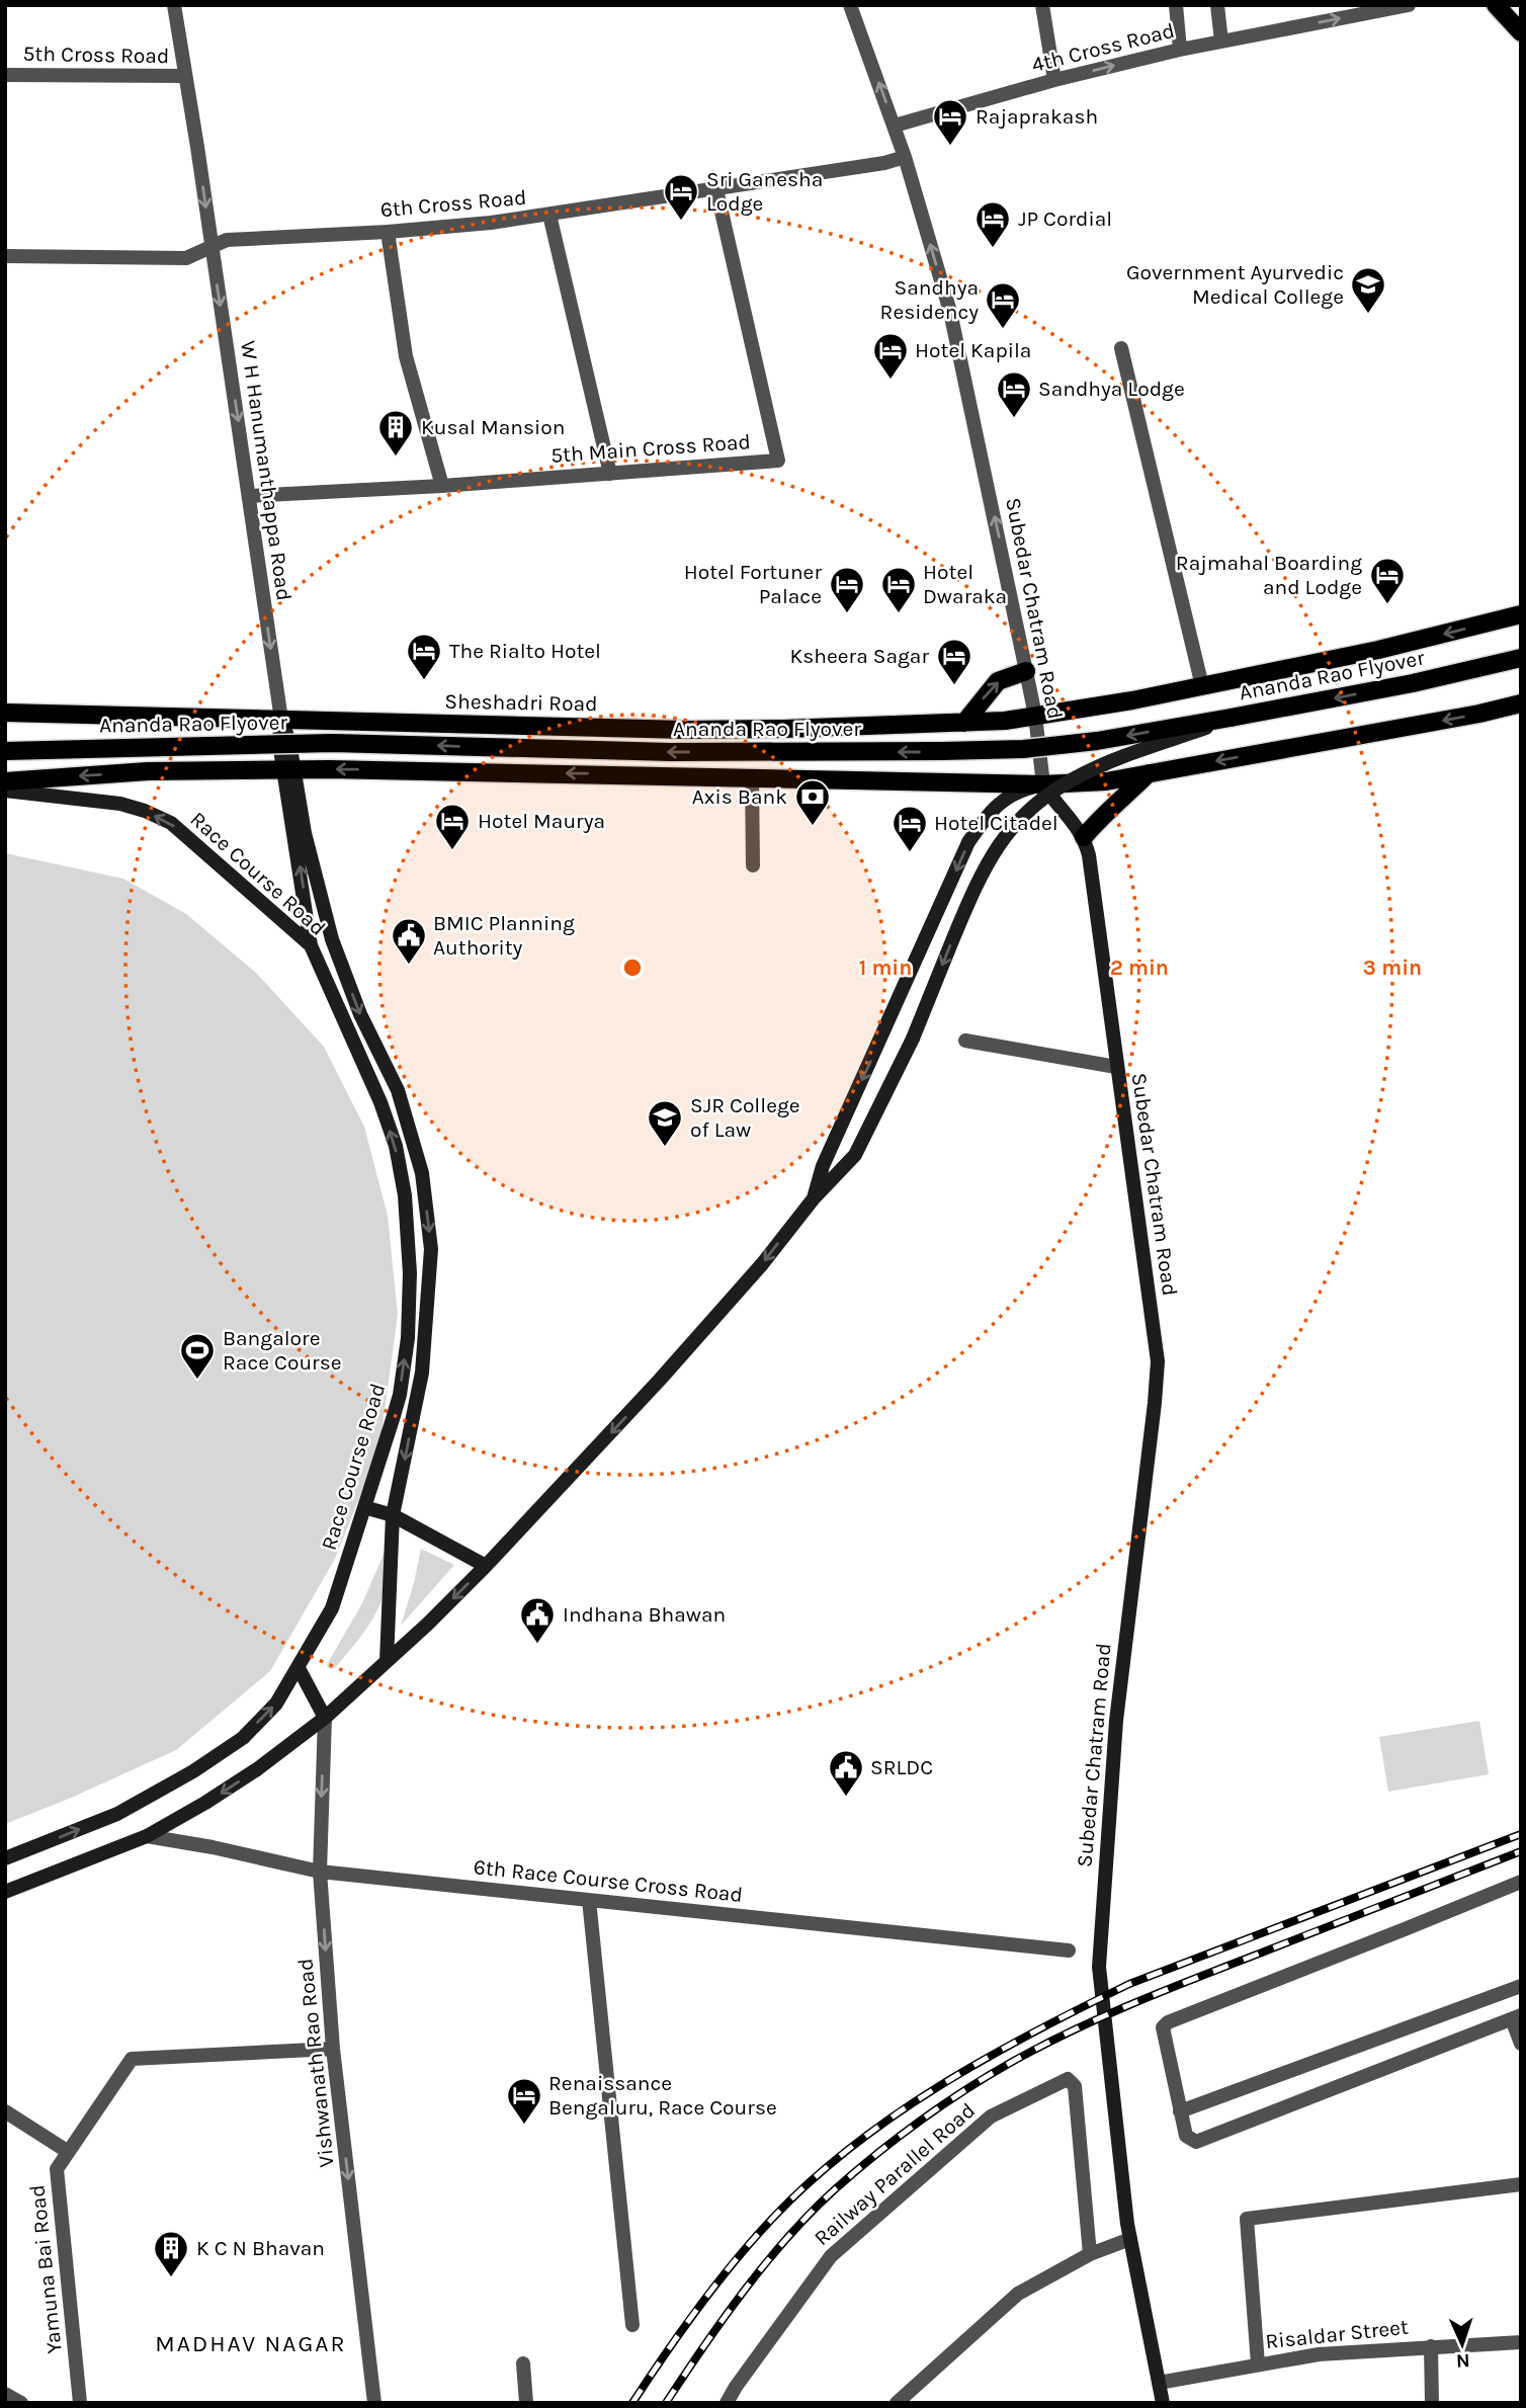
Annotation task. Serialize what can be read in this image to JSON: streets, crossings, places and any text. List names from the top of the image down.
{
  "streets": {
    "main road": [
      "W H Hanumanthappa Road",
      "Subedar Chatram Road",
      "Ananda Rao Flyover",
      "Sheshadri Road",
      "Race Course Road"
    ],
    "street": [
      "4th Cross Road",
      "5th Cross Road",
      "6th Cross Road",
      "5th Main Cross Road",
      "6th Race Course Cross Road",
      "Vishwanath Rao Road",
      "Railway Parallel Road",
      "Yamuna Bai Road",
      "Risaldar Street"
    ]
  },
  "crossings": [
    ["4th Cross Road", "Subedar Chatram Road"],
    ["5th Cross Road", "W H Hanumanthappa Road"],
    ["6th Cross Road", "5th Main Cross Road"],
    ["6th Cross Road", "W H Hanumanthappa Road"],
    ["6th Cross Road", "Subedar Chatram Road"],
    ["5th Main Cross Road", "W H Hanumanthappa Road"],
    ["W H Hanumanthappa Road", "Sheshadri Road"],
    ["W H Hanumanthappa Road", "Race Course Road"],
    ["Subedar Chatram Road", "Sheshadri Road"],
    ["Subedar Chatram Road", "Risaldar Street"],
    ["6th Race Course Cross Road", "Vishwanath Rao Road"],
    ["Vishwanath Rao Road", "Yamuna Bai Road"]
  ],
  "one_way": ["4th Cross Road", "W H Hanumanthappa Road", "Vishwanath Rao Road"],
  "districts": ["MADHAV NAGAR"],
  "places": {
    "hotel": [
      "Rajaprakash",
      "Sri Ganesha Lodge",
      "JP Cordial",
      "Sandhya Residency",
      "Hotel Kapila",
      "Sandhya Lodge",
      "Rajmahal Boarding and Lodge",
      "Hotel Fortuner Palace",
      "Hotel Dwaraka",
      "The Rialto Hotel",
      "Ksheera Sagar",
      "Hotel Maurya",
      "Hotel Citadel",
      "Renaissance Bengaluru, Race Course"
    ],
    "school or university": ["Government Ayurvedic Medical College", "SJR College of Law"],
    "building": ["Kusal Mansion", "K C N Bhavan"],
    "bank": ["Axis Bank"],
    "public building": ["BMIC Planning Authority", "Indhana Bhawan", "SRLDC"],
    "sports": ["Bangalore Race Course"]
  },
  "north": "bottom",
  "rings": ["1 min", "2 min", "3 min"]
}
